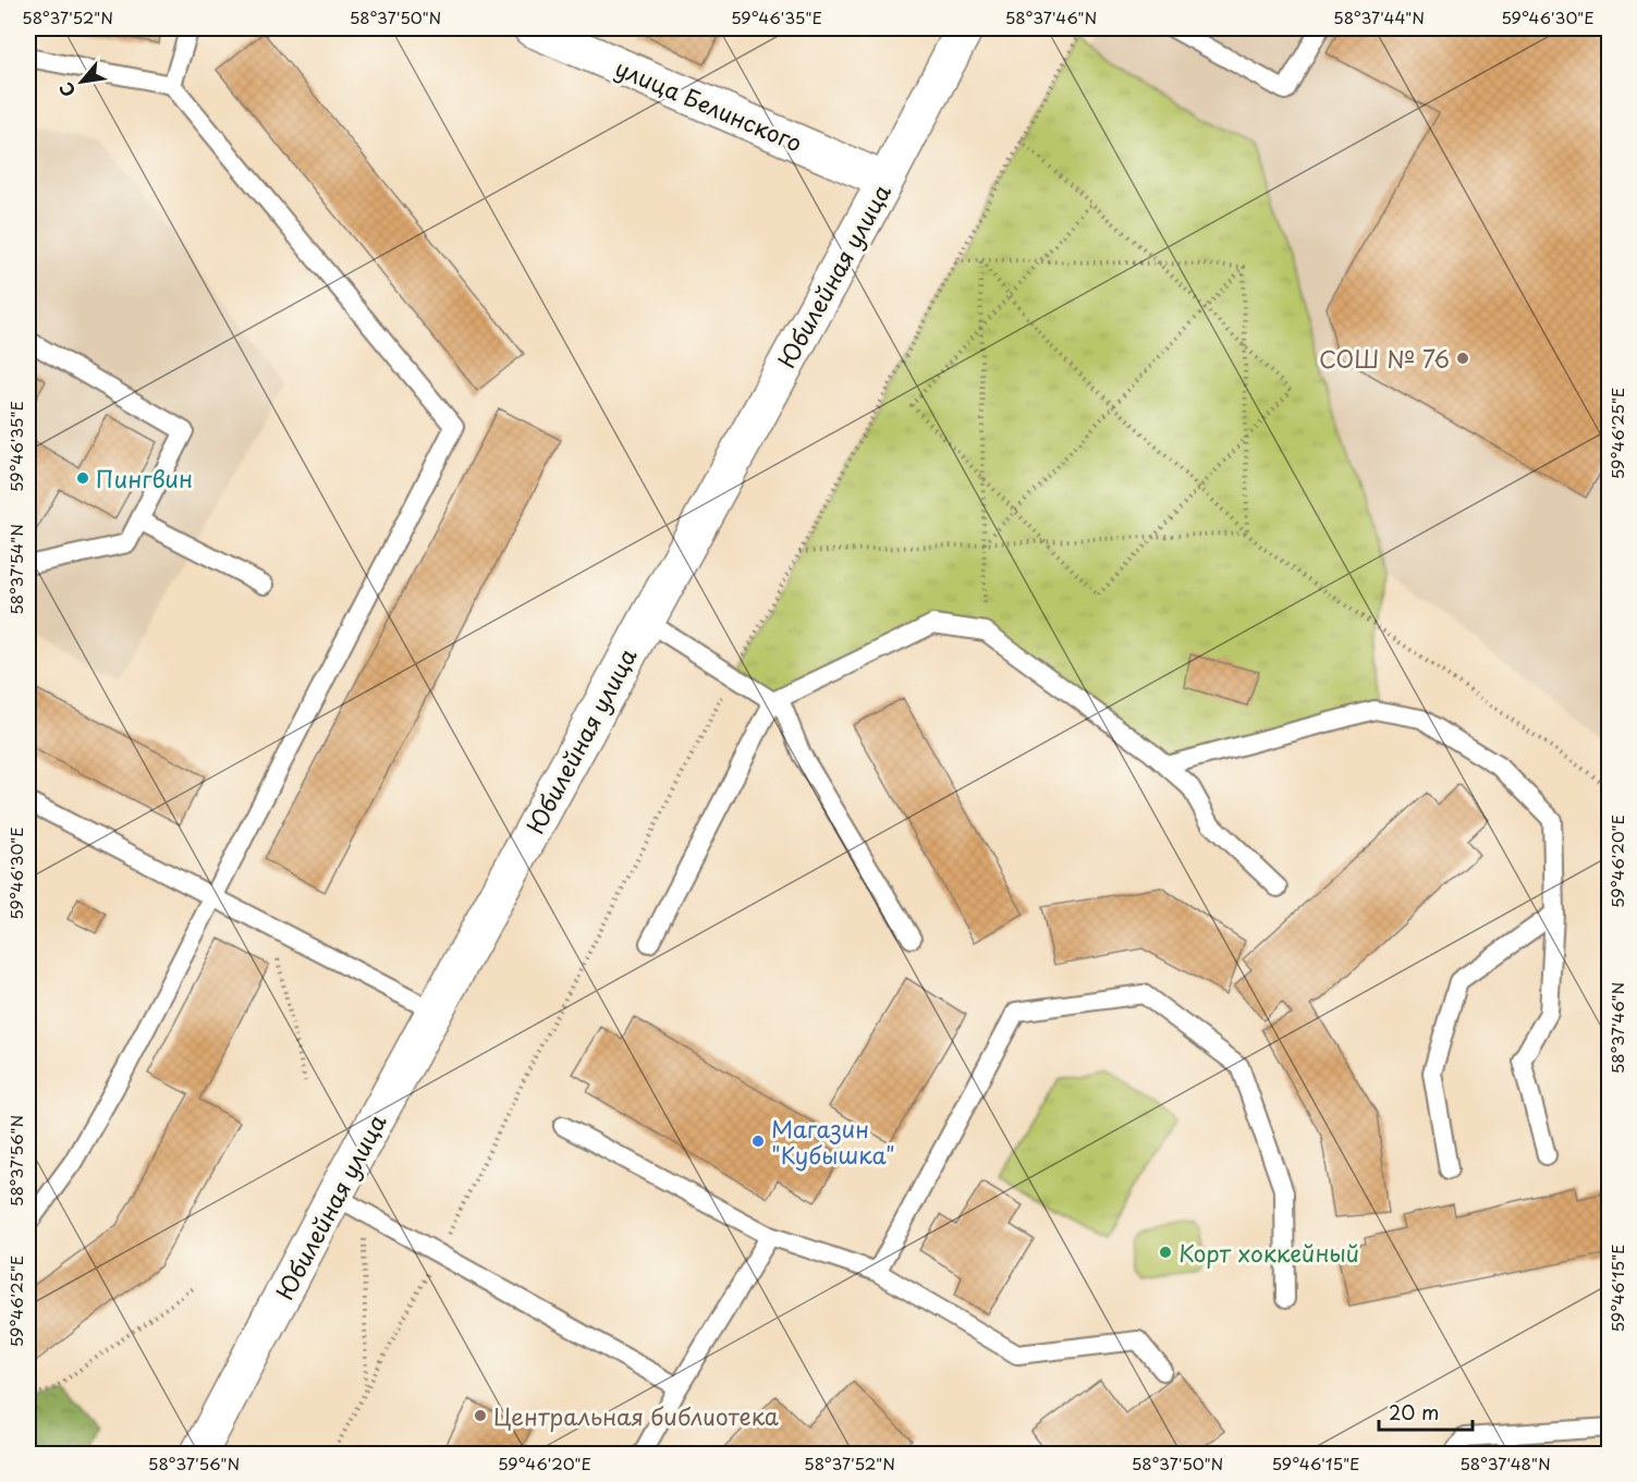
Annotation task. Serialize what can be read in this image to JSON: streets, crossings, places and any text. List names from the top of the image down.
{
  "streets": {
    "street": ["улица Белинского", "Юбилейная улица"]
  },
  "crossings": [
    ["улица Белинского", "Юбилейная улица"]
  ],
  "places": [
    "СОШ № 76",
    "Пингвин",
    "Магазин \"Кубышка\"",
    "Корт хоккейный",
    "Центральная библиотека"
  ],
  "scale_bar": "20 m",
  "north": "bottom left",
  "coordinates": [
    "58°37'52\"N",
    "58°37'50\"N",
    "59°46'35\"E",
    "58°37'46\"N",
    "58°37'44\"N",
    "59°46'30\"E",
    "59°46'25\"E",
    "58°37'54\"N",
    "59°46'20\"E",
    "58°37'56\"N",
    "59°46'15\"E",
    "58°37'48\"N"
  ]
}
